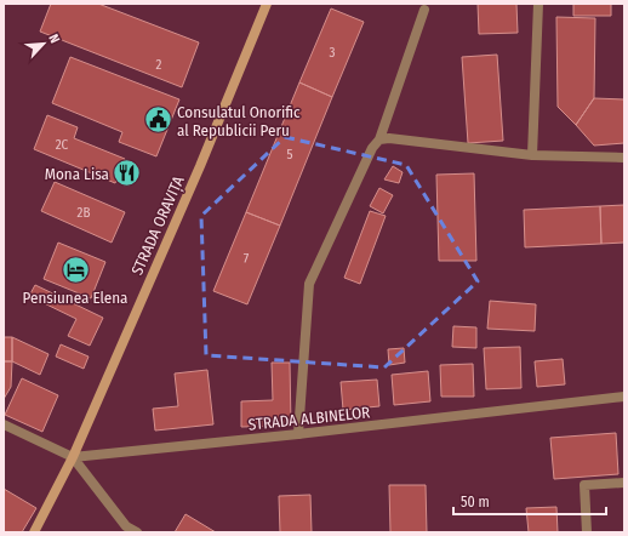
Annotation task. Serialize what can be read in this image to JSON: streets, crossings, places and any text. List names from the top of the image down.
{
  "streets": {
    "main road": ["STRADA ORAVIȚA"],
    "street": ["STRADA ALBINELOR"]
  },
  "crossings": [
    ["STRADA ORAVIȚA", "STRADA ALBINELOR"]
  ],
  "places": {
    "public building": ["Consulatul Onorific al Republicii Peru"],
    "restaurant": ["Mona Lisa"],
    "hotel": ["Pensiunea Elena"]
  },
  "house_numbers": [
    "3",
    "2",
    "2C",
    "5",
    "2B",
    "7"
  ],
  "scale_bar": "50 m",
  "north": "top right"
}
